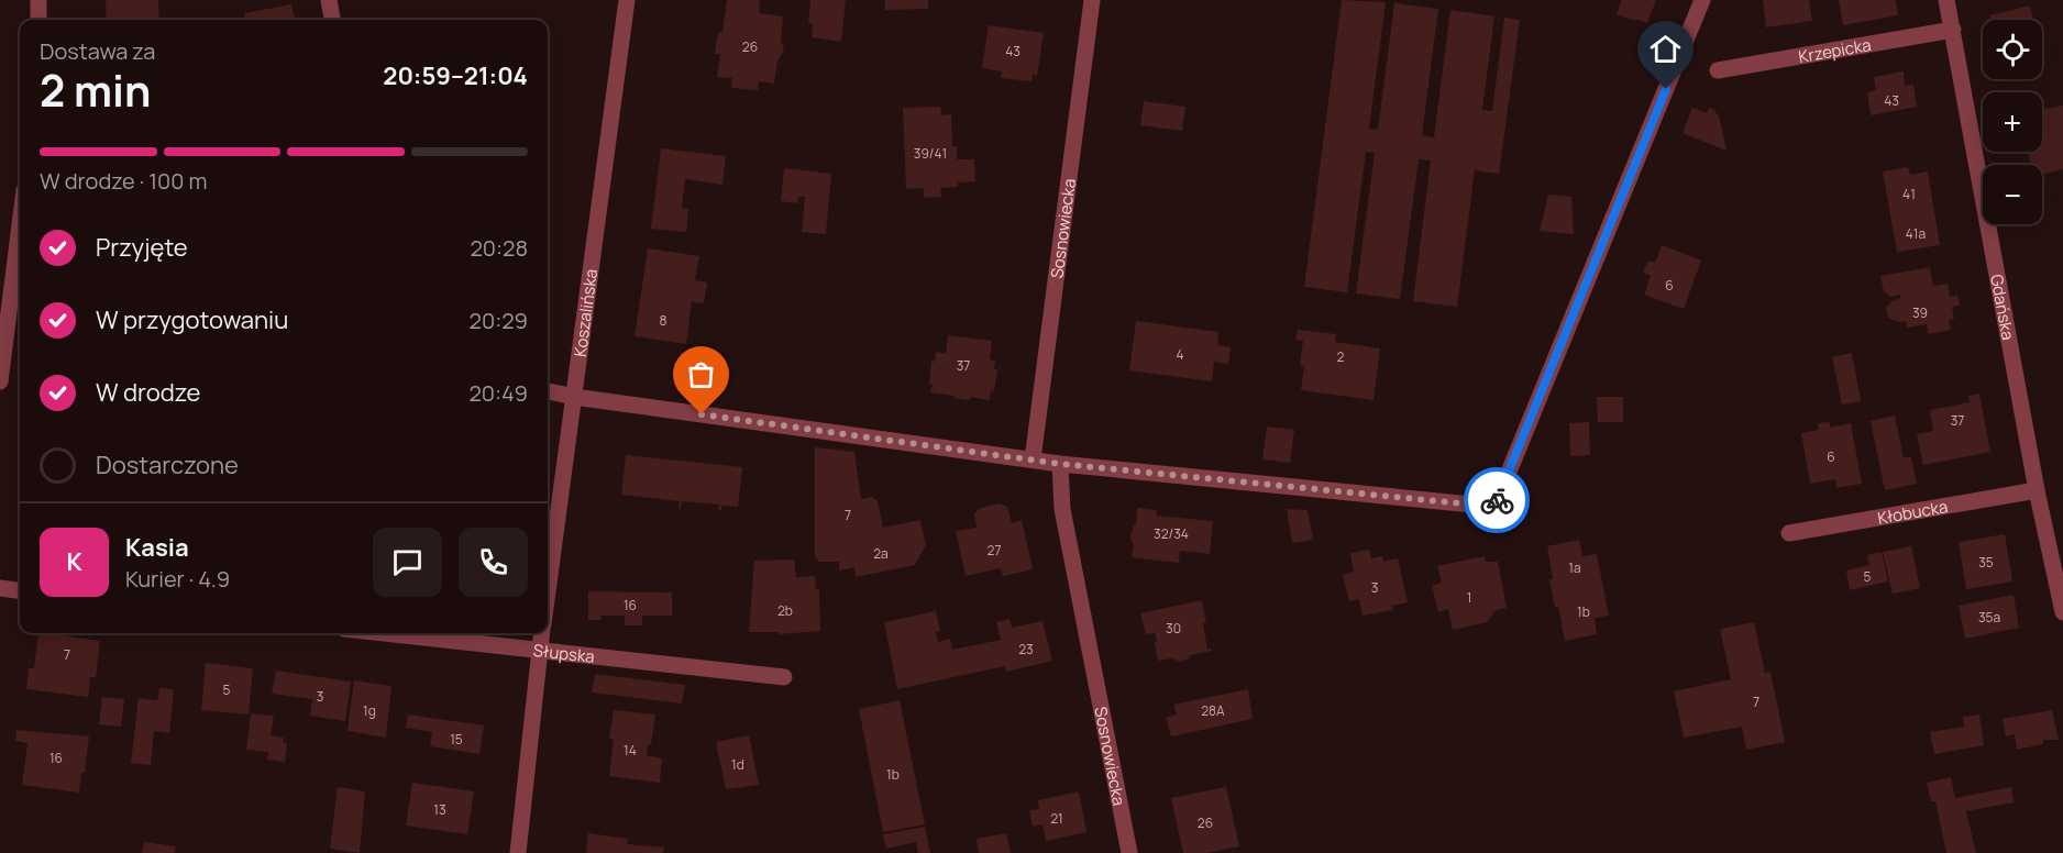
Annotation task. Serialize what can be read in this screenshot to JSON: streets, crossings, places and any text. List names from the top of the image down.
{
  "streets": {
    "street": [
      "Krzepicka",
      "Sosnowiecka",
      "Gdańska",
      "Koszalińska",
      "Kłobucka",
      "Słupska"
    ]
  },
  "crossings": [
    ["Krzepicka", "Gdańska"],
    ["Gdańska", "Kłobucka"],
    ["Koszalińska", "Słupska"]
  ],
  "house_numbers": [
    "26",
    "43",
    "43",
    "39/41",
    "41",
    "41a",
    "6",
    "39",
    "8",
    "4",
    "2",
    "37",
    "37",
    "6",
    "7",
    "32/34",
    "27",
    "2a",
    "35",
    "1a",
    "5",
    "3",
    "1",
    "16",
    "2b",
    "1b",
    "35a",
    "30",
    "23",
    "7",
    "5",
    "3",
    "7",
    "1g",
    "28A",
    "15",
    "14",
    "16",
    "1d",
    "1b",
    "13",
    "21",
    "26"
  ],
  "page": {
    "map_buttons": ["+", "−"],
    "heading": ["2 min", "Dostawa za", "20:59–21:04"],
    "panel": ["Kasia", "Kurier · 4.9"],
    "bar": "W drodze · 100 m",
    "list": [
      ["Przyjęte", "20:28"],
      ["W przygotowaniu", "20:29"],
      ["W drodze", "20:49"],
      "Dostarczone"
    ],
    "round": "K"
  }
}
